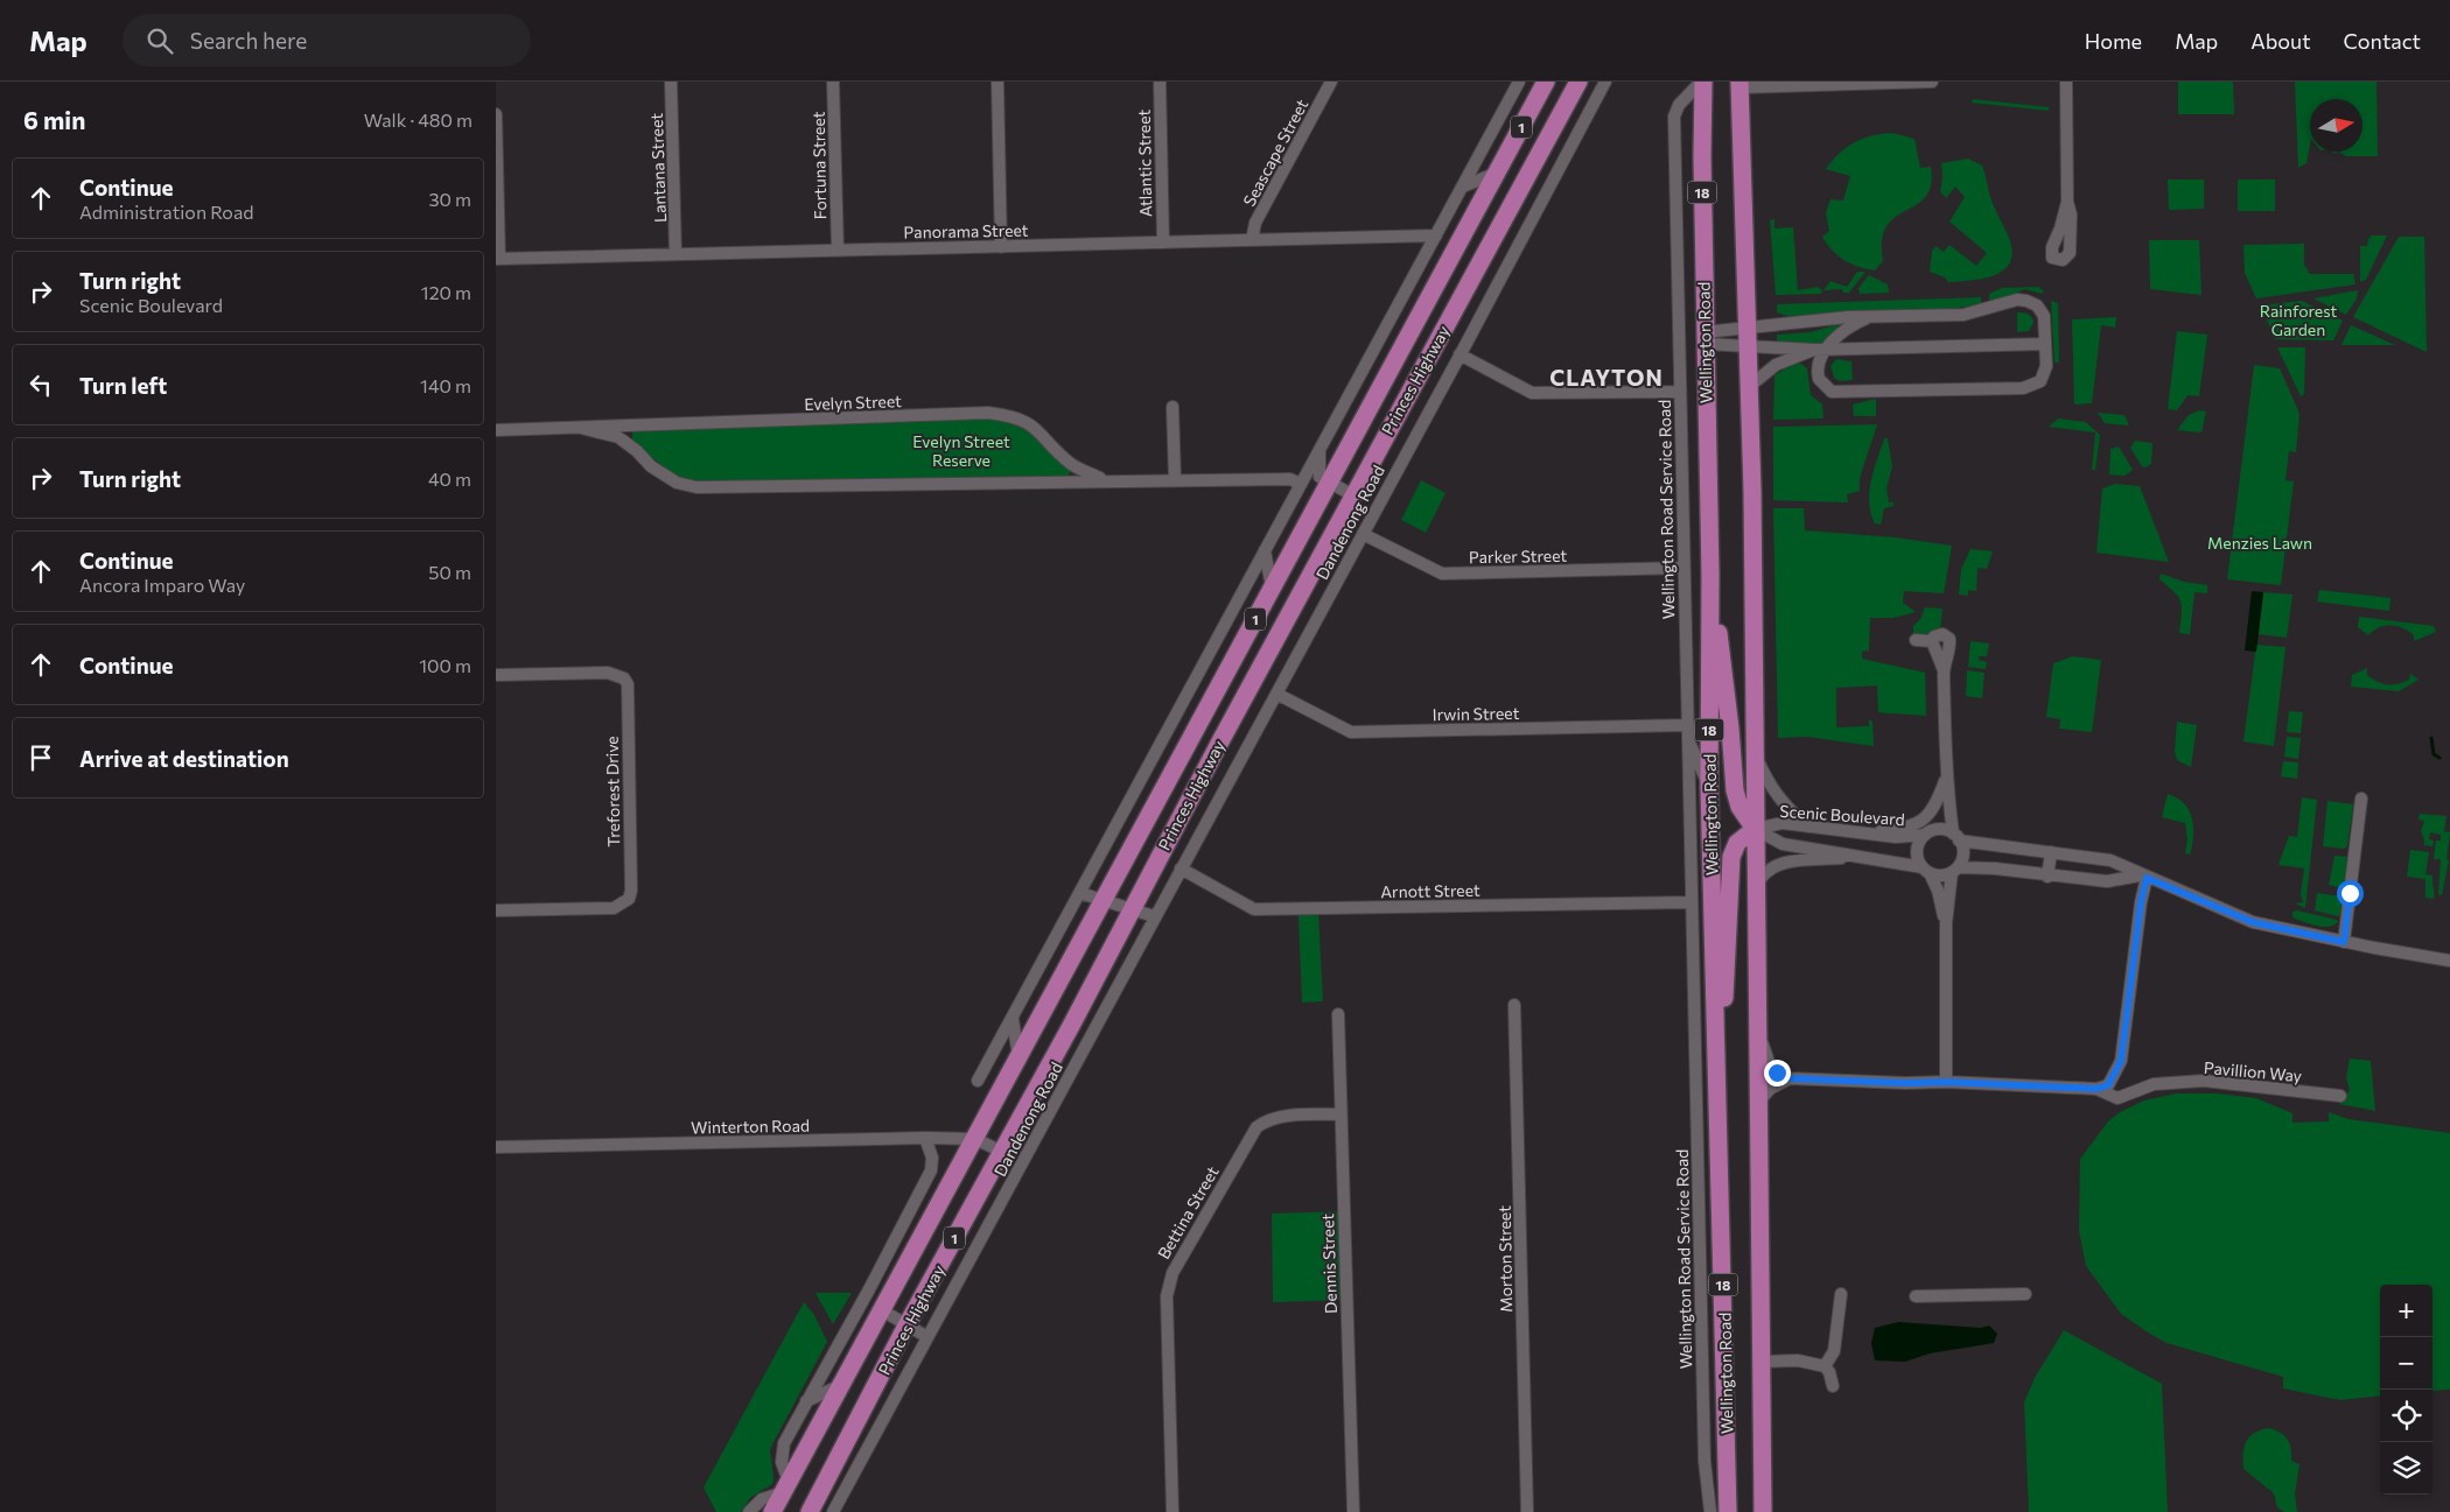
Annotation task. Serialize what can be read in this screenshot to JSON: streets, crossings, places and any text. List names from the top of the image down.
{
  "streets": {
    "highway": [
      "1",
      "18",
      "Wellington Road",
      "Princes Highway"
    ],
    "street": [
      "Seascape Street",
      "Atlantic Street",
      "Fortuna Street",
      "Lantana Street",
      "Panorama Street",
      "Evelyn Street",
      "Wellington Road Service Road",
      "Dandenong Road",
      "Parker Street",
      "Irwin Street",
      "Treforest Drive",
      "Scenic Boulevard",
      "Arnott Street",
      "Pavillion Way",
      "Winterton Road",
      "Bettina Street",
      "Morton Street",
      "Dennis Street"
    ]
  },
  "crossings": [
    ["Seascape Street", "Panorama Street"],
    ["Atlantic Street", "Panorama Street"],
    ["Fortuna Street", "Panorama Street"],
    ["Lantana Street", "Panorama Street"],
    ["18", "Scenic Boulevard"],
    ["Wellington Road", "Wellington Road Service Road"],
    ["Princes Highway", "Dandenong Road"],
    ["Princes Highway", "Winterton Road"],
    ["Wellington Road Service Road", "Parker Street"],
    ["Wellington Road Service Road", "Irwin Street"],
    ["Wellington Road Service Road", "Arnott Street"],
    ["Dandenong Road", "Parker Street"],
    ["Dandenong Road", "Irwin Street"],
    ["Dandenong Road", "Arnott Street"],
    ["Bettina Street", "Dennis Street"]
  ],
  "districts": ["CLAYTON"],
  "parks": ["Rainforest Garden", "Evelyn Street Reserve", "Menzies Lawn"],
  "north": "right",
  "page": {
    "header": "Map",
    "search": "Search here",
    "nav": [
      "Home",
      "Map",
      "About",
      "Contact"
    ],
    "heading": ["6 min", "Walk · 480 m"],
    "list": [
      ["Continue", "Administration Road", "30 m"],
      ["Turn right", "Scenic Boulevard", "120 m"],
      ["Turn left", "140 m"],
      ["Turn right", "40 m"],
      ["Continue", "Ancora Imparo Way", "50 m"],
      ["Continue", "100 m"],
      "Arrive at destination"
    ],
    "map_buttons": ["+", "−"]
  }
}
